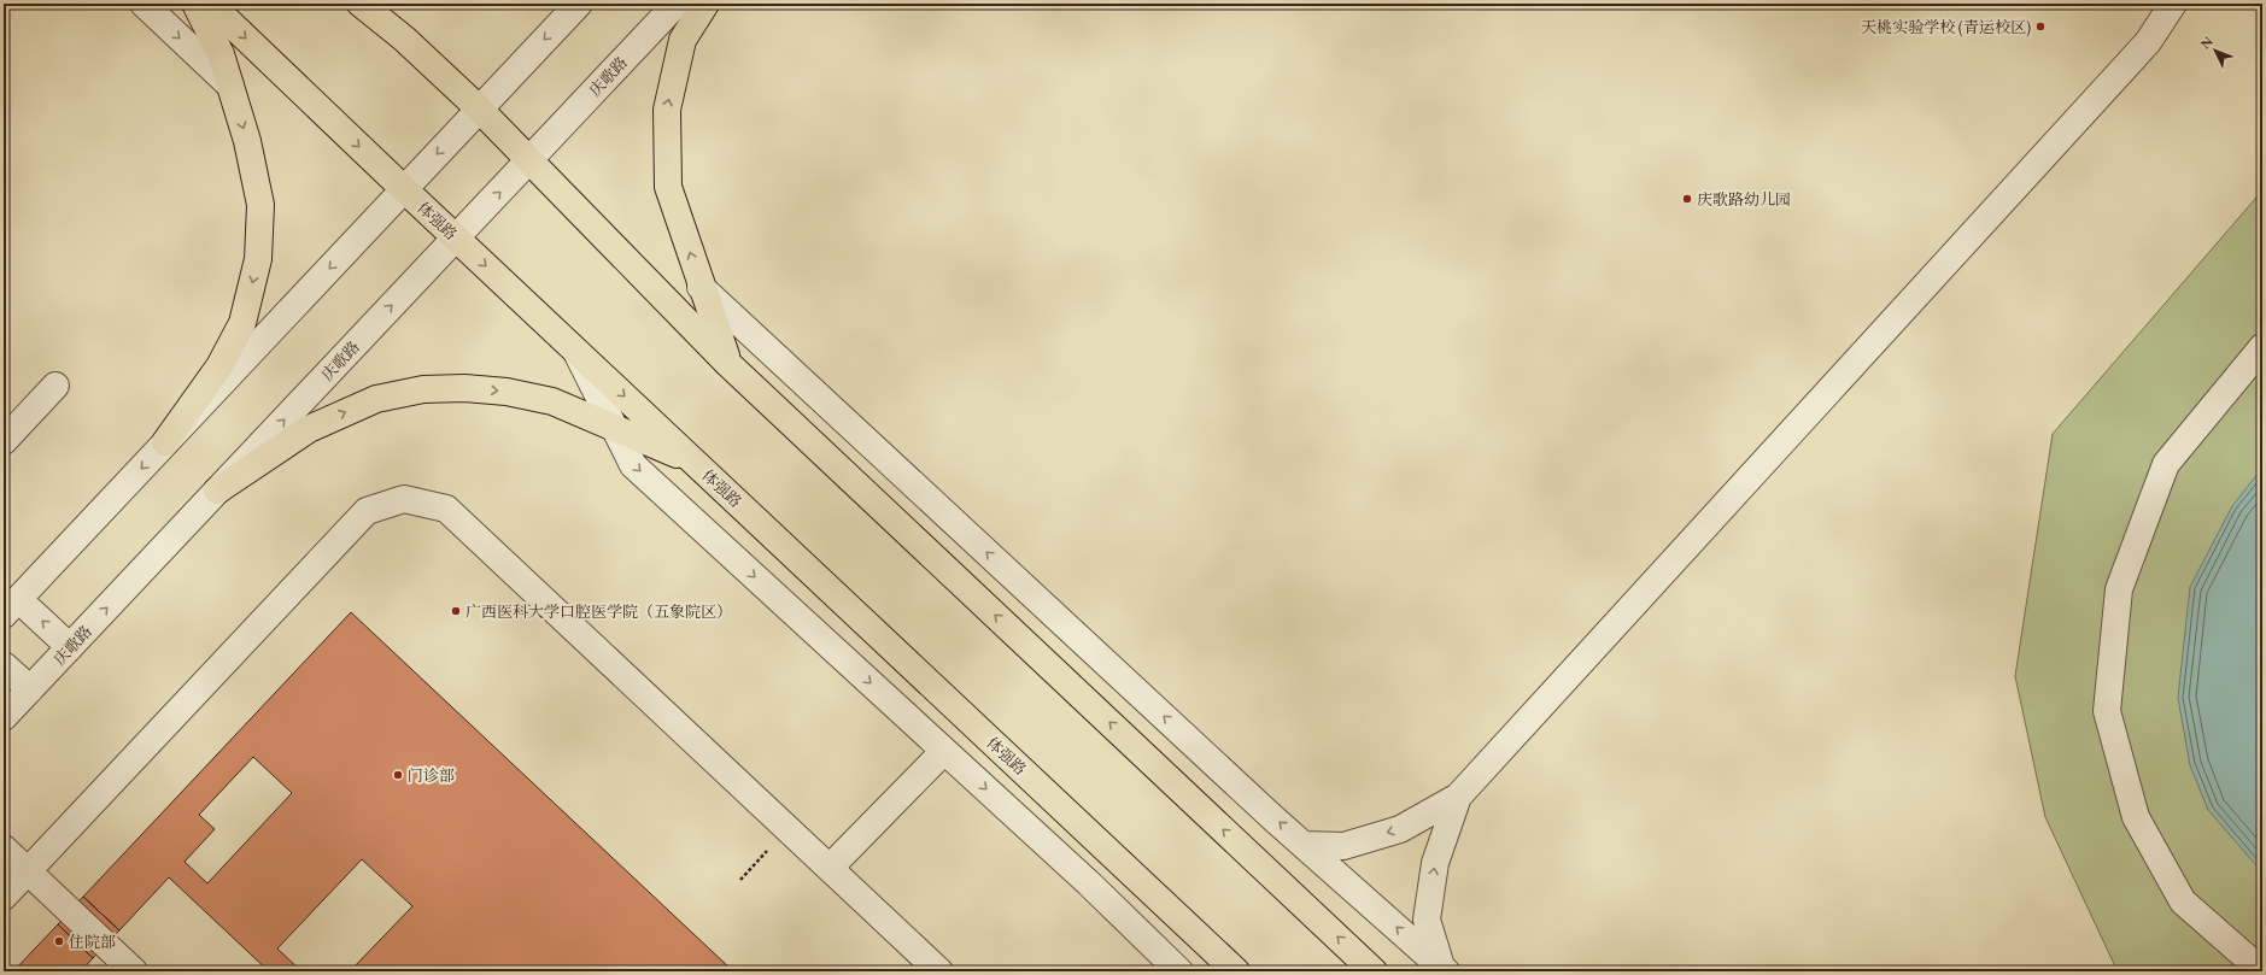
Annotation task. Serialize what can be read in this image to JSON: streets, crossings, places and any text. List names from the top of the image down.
{
  "streets": {
    "main road": ["体强路"],
    "street": ["庆歌路"]
  },
  "crossings": [
    ["庆歌路", "体强路"]
  ],
  "places": [
    "天桃实验学校 (青运校区)",
    "庆歌路幼儿园",
    "广西医科大学口腔医学院（五象院区）",
    "门诊部",
    "住院部"
  ],
  "north": "top left"
}
